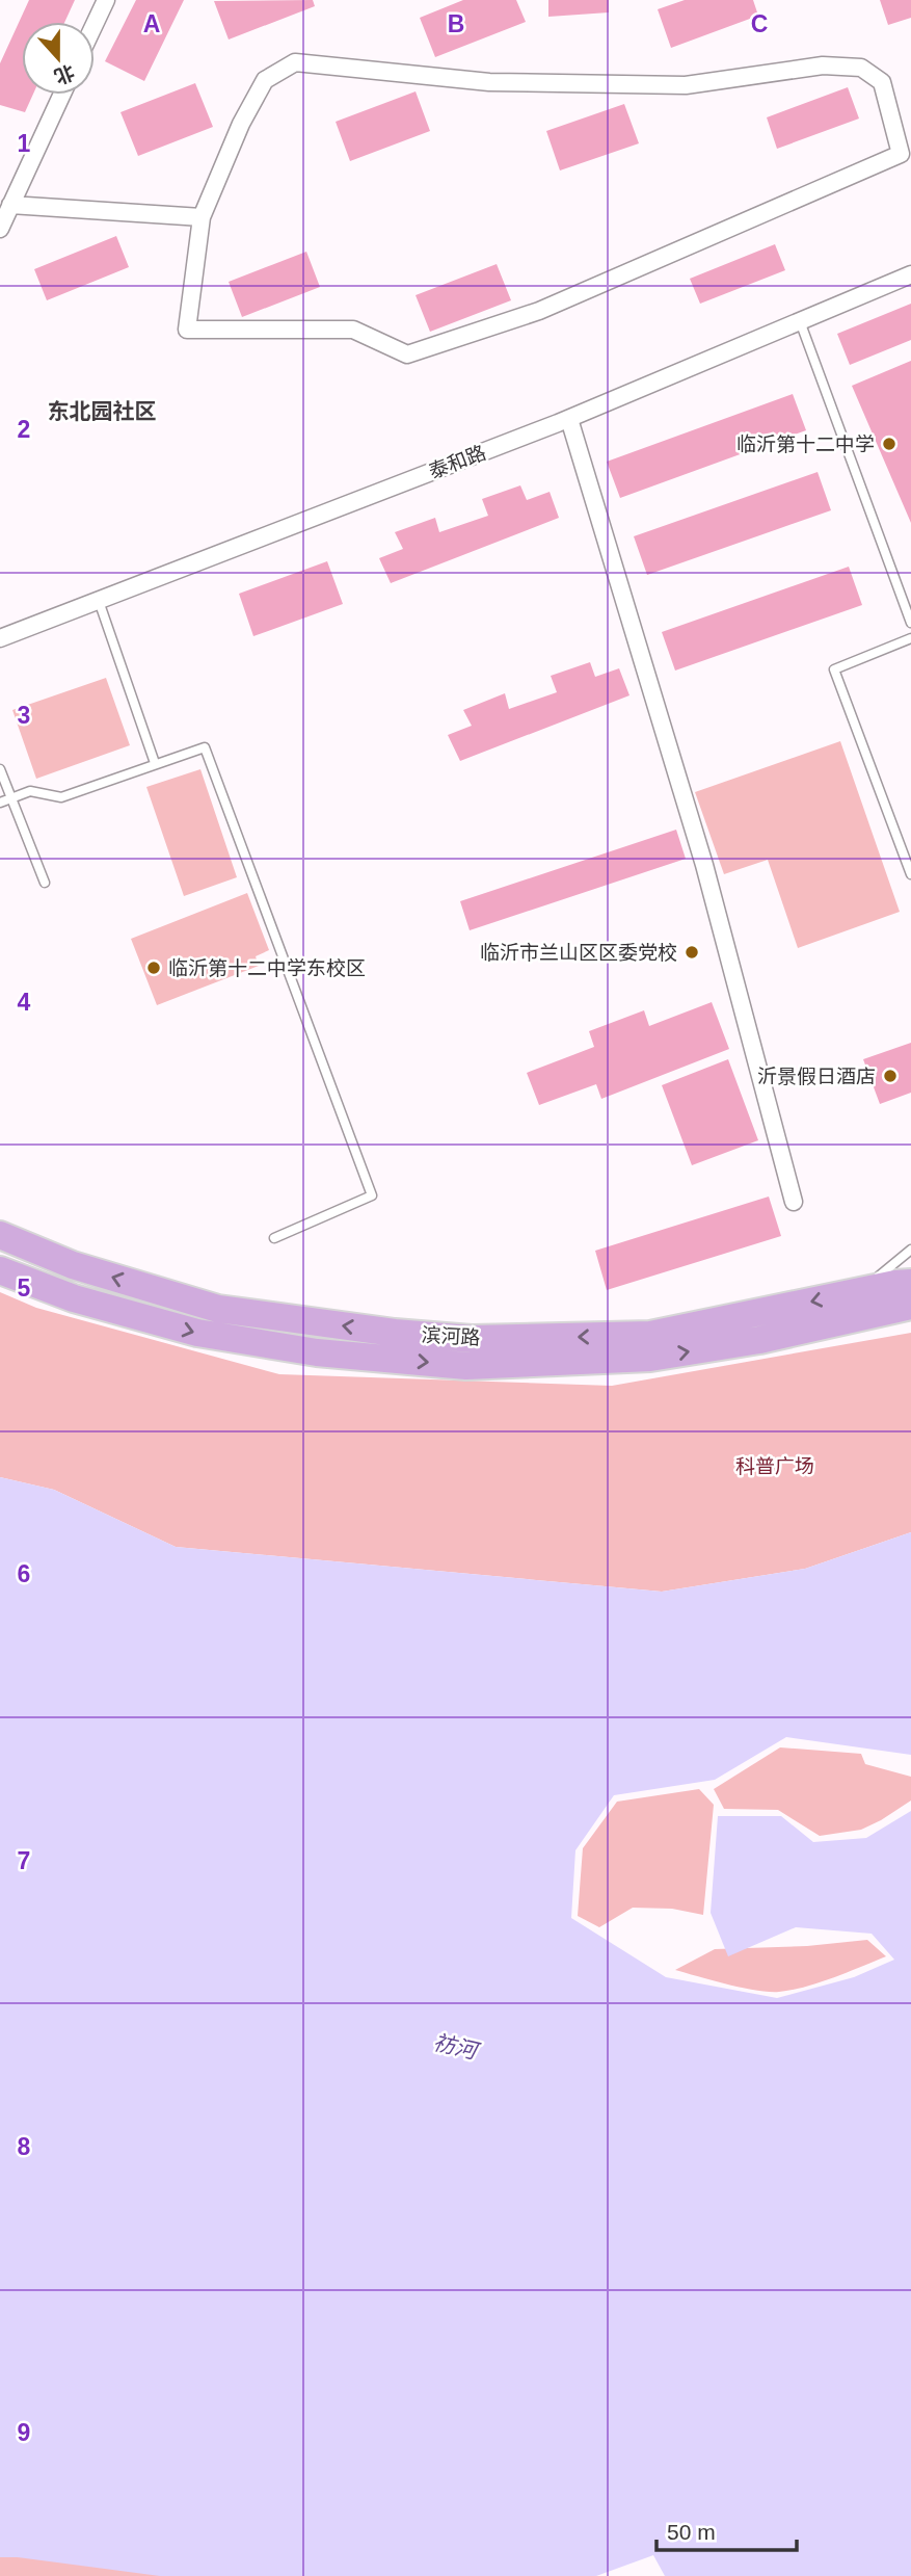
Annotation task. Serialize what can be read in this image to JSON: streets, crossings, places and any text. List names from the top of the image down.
{
  "streets": {
    "main road": ["滨河路"],
    "street": ["泰和路"]
  },
  "districts": ["东北园社区"],
  "water": ["祊河"],
  "parks": ["科普广场"],
  "places": [
    "临沂第十二中学",
    "临沂市兰山区区委党校",
    "临沂第十二中学东校区",
    "沂景假日酒店"
  ],
  "scale_bar": "50 m",
  "north": "bottom",
  "grid": {
    "columns": ["A", "B", "C"],
    "rows": [
      "1",
      "2",
      "3",
      "4",
      "5",
      "6",
      "7",
      "8",
      "9"
    ]
  }
}
